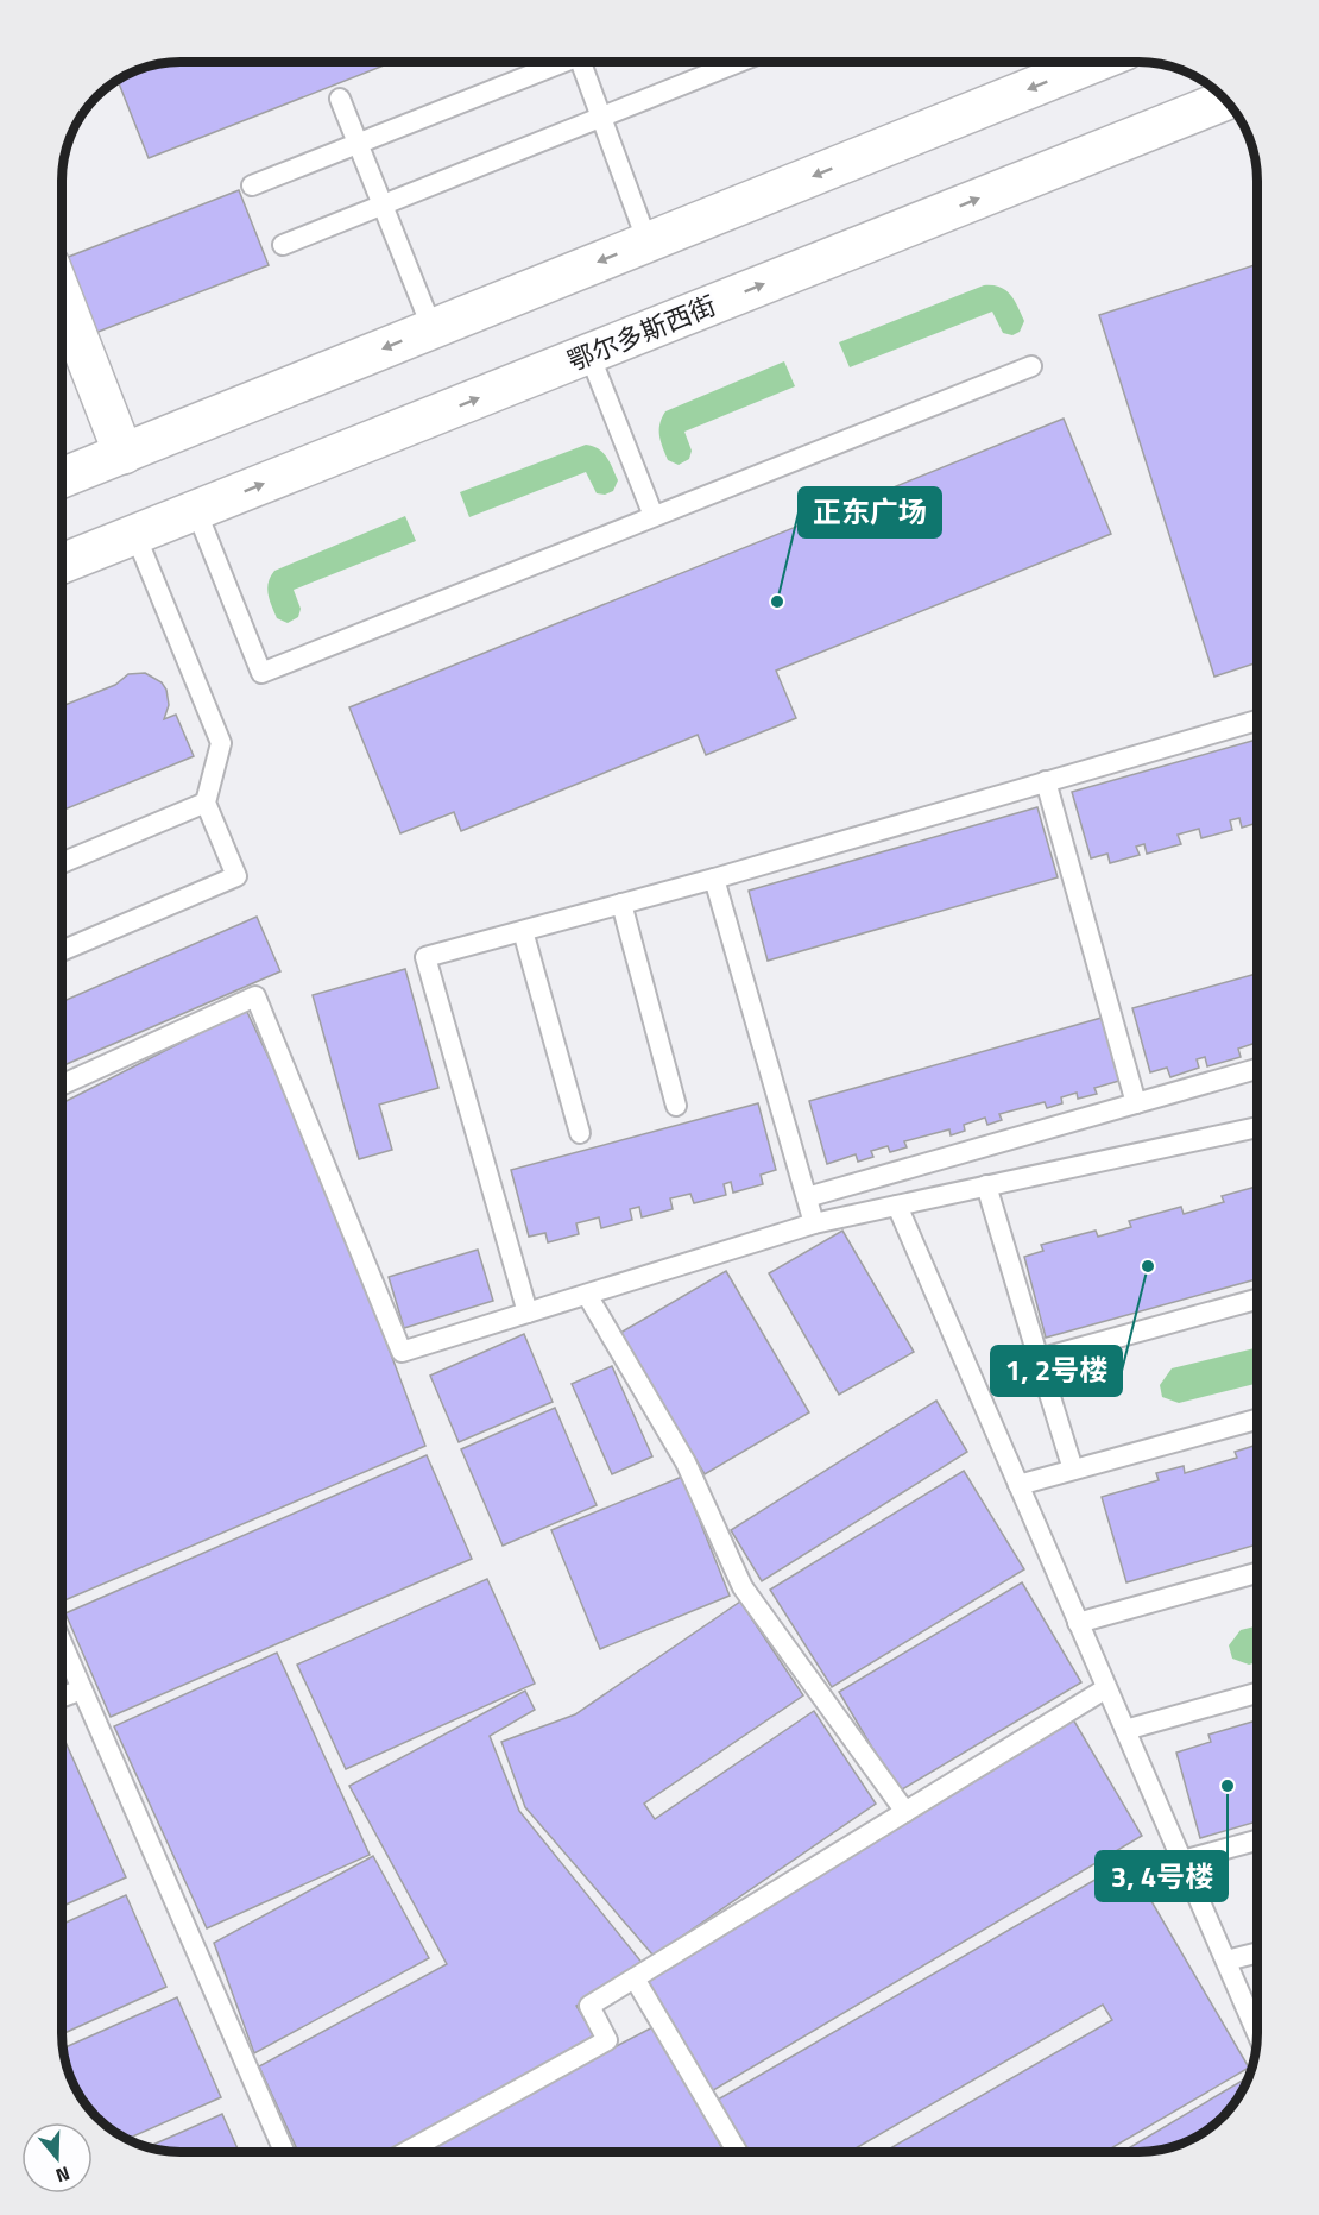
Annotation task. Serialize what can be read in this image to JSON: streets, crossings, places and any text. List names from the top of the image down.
{
  "streets": {
    "main road": ["鄂尔多斯西街"]
  },
  "places": ["正东广场", "1, 2号楼", "3, 4号楼"],
  "north": "bottom"
}
